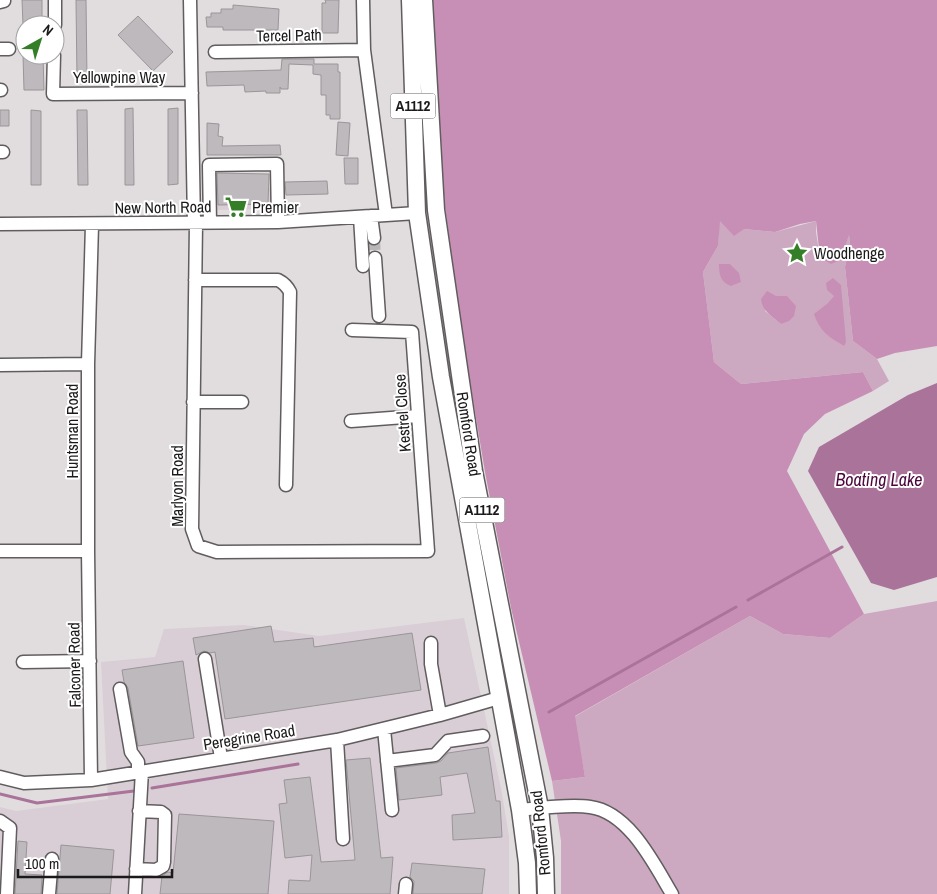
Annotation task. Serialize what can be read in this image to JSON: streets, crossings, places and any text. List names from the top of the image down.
{
  "streets": {
    "main road": ["A1112", "Romford Road"],
    "street": [
      "Tercel Path",
      "Yellowpine Way",
      "New North Road",
      "Kestrel Close",
      "Huntsman Road",
      "Marlyon Road",
      "Falconer Road",
      "Peregrine Road"
    ]
  },
  "crossings": [
    ["New North Road", "Huntsman Road"],
    ["New North Road", "Romford Road"],
    ["New North Road", "Marlyon Road"],
    ["Kestrel Close", "Marlyon Road"],
    ["Huntsman Road", "Falconer Road"],
    ["Romford Road", "Peregrine Road"],
    ["Falconer Road", "Peregrine Road"]
  ],
  "water": ["Boating Lake"],
  "places": {
    "supermarket": ["Premier"],
    "place": ["Woodhenge"]
  },
  "scale_bar": "100 m",
  "north": "top right"
}
